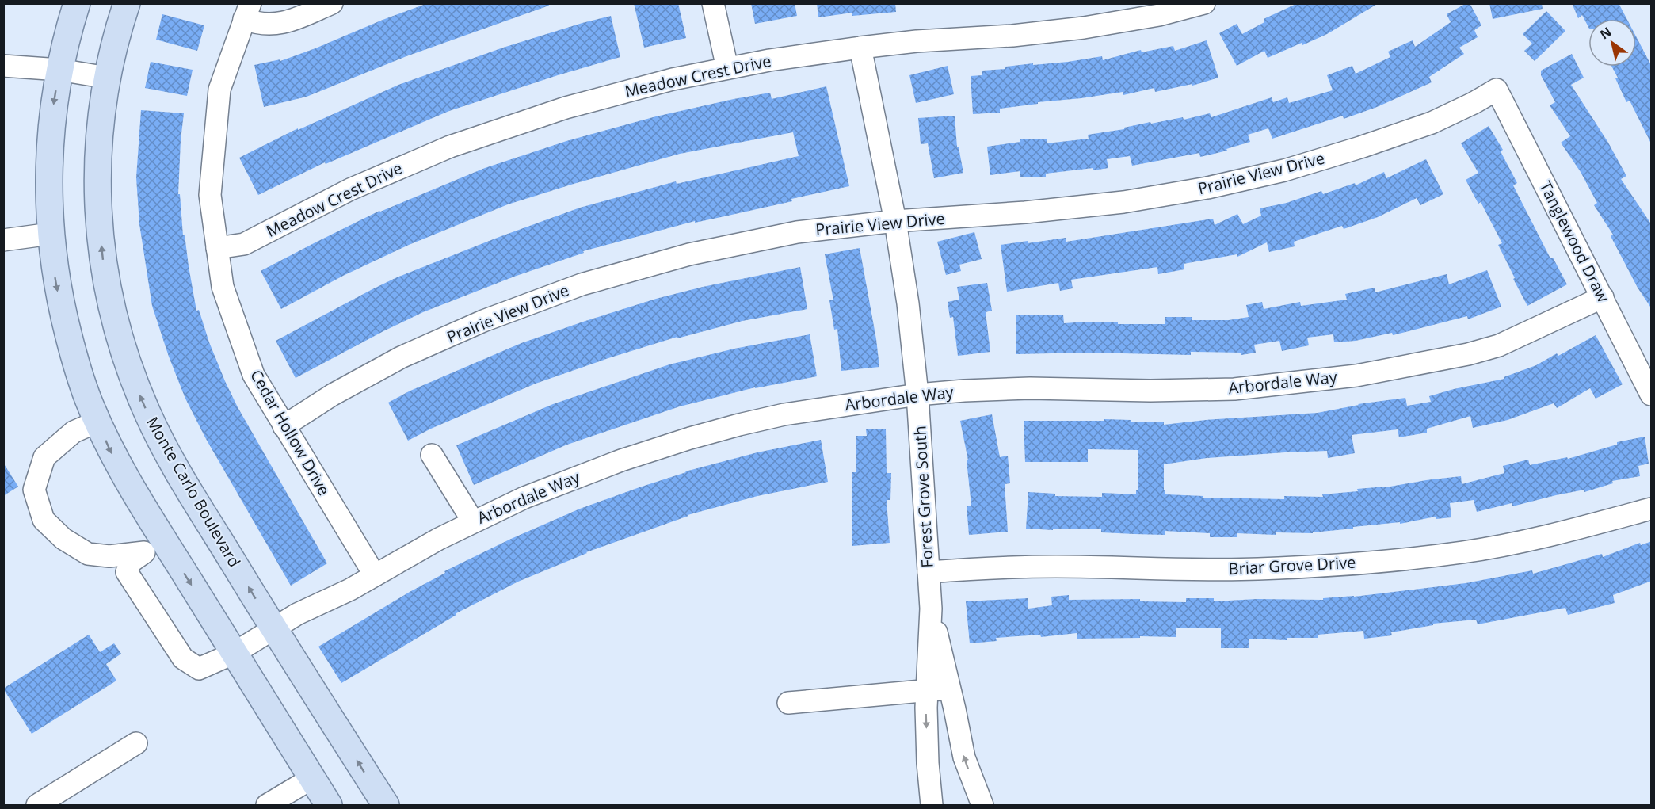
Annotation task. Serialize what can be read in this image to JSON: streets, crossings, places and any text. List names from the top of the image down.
{
  "streets": {
    "main road": ["Monte Carlo Boulevard"],
    "street": [
      "Meadow Crest Drive",
      "Prairie View Drive",
      "Tanglewood Draw",
      "Arbordale Way",
      "Cedar Hollow Drive",
      "Forest Grove South",
      "Briar Grove Drive"
    ]
  },
  "crossings": [
    ["Meadow Crest Drive", "Cedar Hollow Drive"],
    ["Meadow Crest Drive", "Forest Grove South"],
    ["Prairie View Drive", "Tanglewood Draw"],
    ["Prairie View Drive", "Cedar Hollow Drive"],
    ["Prairie View Drive", "Forest Grove South"],
    ["Tanglewood Draw", "Arbordale Way"],
    ["Arbordale Way", "Cedar Hollow Drive"],
    ["Arbordale Way", "Monte Carlo Boulevard"],
    ["Arbordale Way", "Forest Grove South"],
    ["Forest Grove South", "Briar Grove Drive"]
  ],
  "north": "top left"
}
